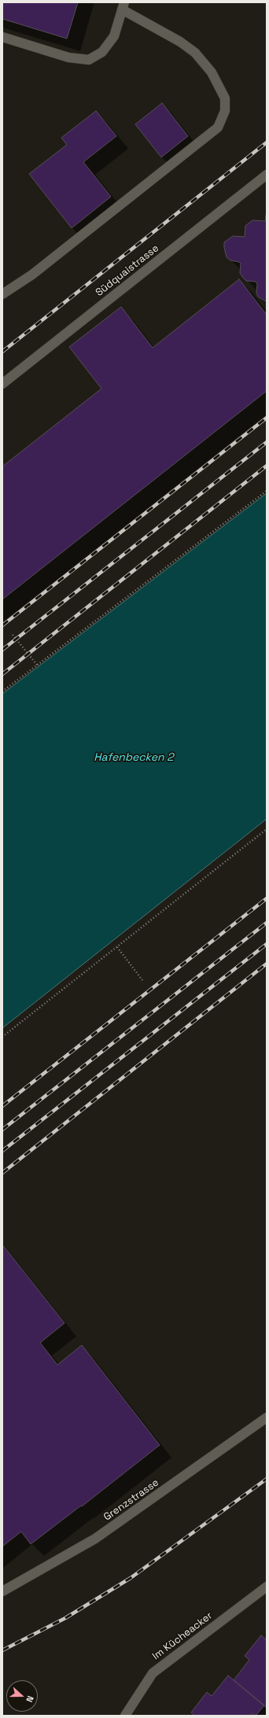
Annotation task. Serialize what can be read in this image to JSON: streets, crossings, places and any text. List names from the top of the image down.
{
  "streets": {
    "street": ["Südquaistrasse", "Grenzstrasse", "Im Kücheacker"]
  },
  "water": ["Hafenbecken 2"],
  "north": "right"
}
